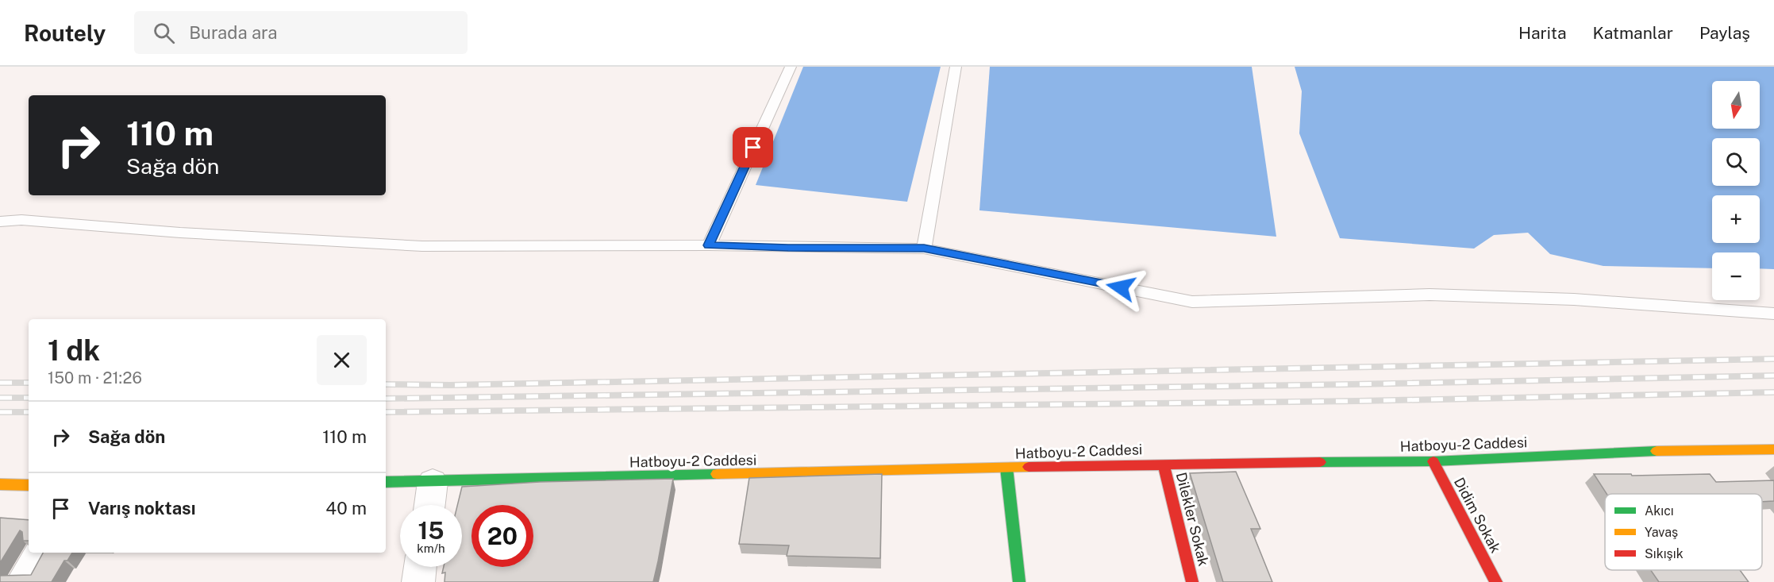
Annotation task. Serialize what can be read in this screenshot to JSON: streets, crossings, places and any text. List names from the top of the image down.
{
  "streets": {
    "main road": ["Hatboyu-2 Caddesi", "Didim Sokak", "Dilekler Sokak"]
  },
  "crossings": [
    ["Hatboyu-2 Caddesi", "Didim Sokak"],
    ["Hatboyu-2 Caddesi", "Dilekler Sokak"]
  ],
  "legend": ["Akıcı", "Yavaş", "Sıkışık"],
  "north": "bottom",
  "page": {
    "header": "Routely",
    "search": "Burada ara",
    "nav": ["Harita", "Katmanlar", "Paylaş"],
    "map_buttons": ["+", "−"],
    "turn": ["110 m", "Sağa dön"],
    "heading": ["1 dk", "150 m · 21:26"],
    "list": [
      {
        "name": "Sağa dön",
        "value": "110 m"
      },
      {
        "name": "Varış noktası",
        "value": "40 m"
      }
    ],
    "speed": "15 km/h",
    "limit": "20"
  }
}
